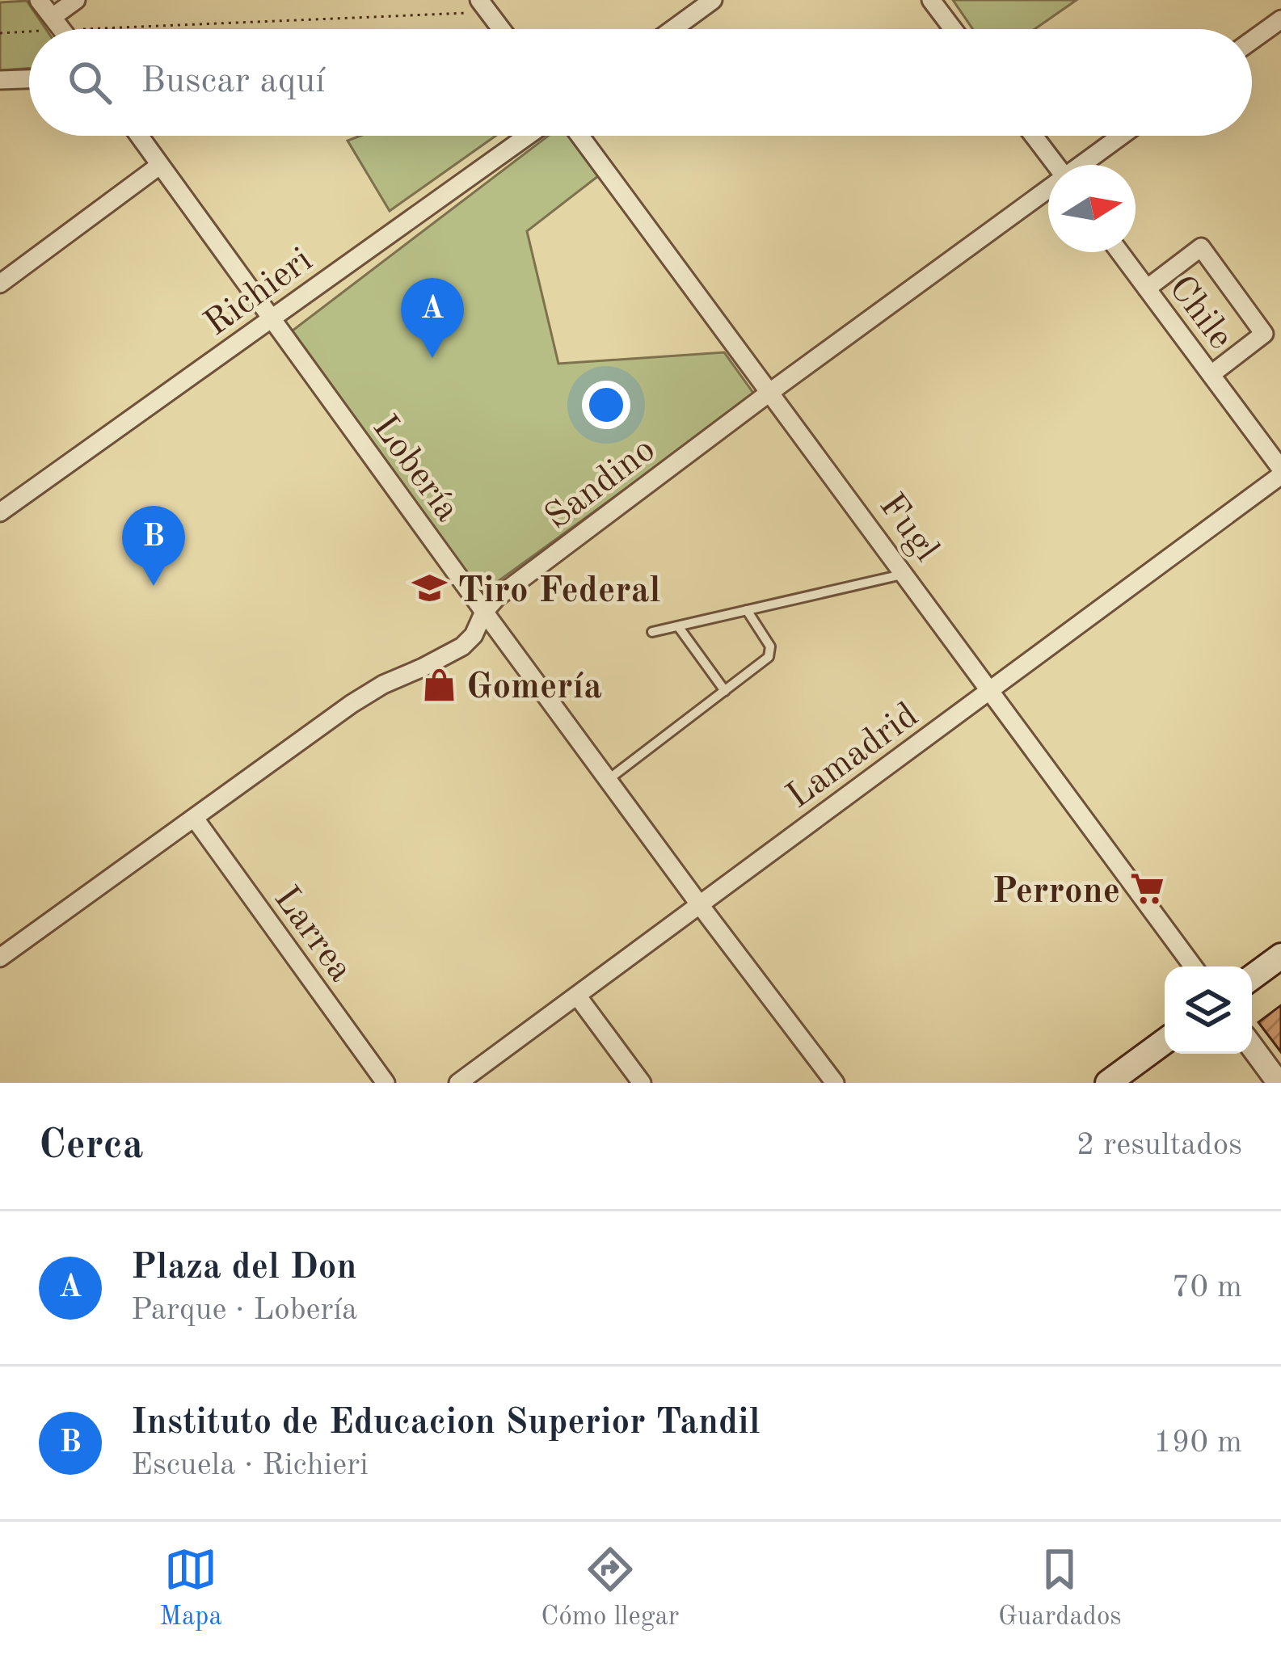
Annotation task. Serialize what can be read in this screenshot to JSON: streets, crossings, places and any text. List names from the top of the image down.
{
  "streets": {
    "street": [
      "Richieri",
      "Chile",
      "Lobería",
      "Sandino",
      "Fugl",
      "Lamadrid",
      "Larrea"
    ]
  },
  "crossings": [
    ["Richieri", "Lobería"],
    ["Chile", "Lamadrid"],
    ["Lobería", "Sandino"],
    ["Lobería", "Lamadrid"],
    ["Sandino", "Fugl"],
    ["Sandino", "Larrea"],
    ["Fugl", "Lamadrid"]
  ],
  "places": {
    "school or university": ["Tiro Federal"],
    "shop": ["Gomería"],
    "supermarket": ["Perrone"]
  },
  "north": "right",
  "page": {
    "search": "Buscar aquí",
    "pins": ["A", "B"],
    "heading": ["Cerca", "2 resultados"],
    "list": [
      {
        "mark": "A",
        "name": "Plaza del Don",
        "note": "Parque · Lobería",
        "value": "70 m"
      },
      {
        "mark": "B",
        "name": "Instituto de Educacion Superior Tandil",
        "note": "Escuela · Richieri",
        "value": "190 m"
      }
    ],
    "nav": ["Mapa", "Cómo llegar", "Guardados"]
  }
}
